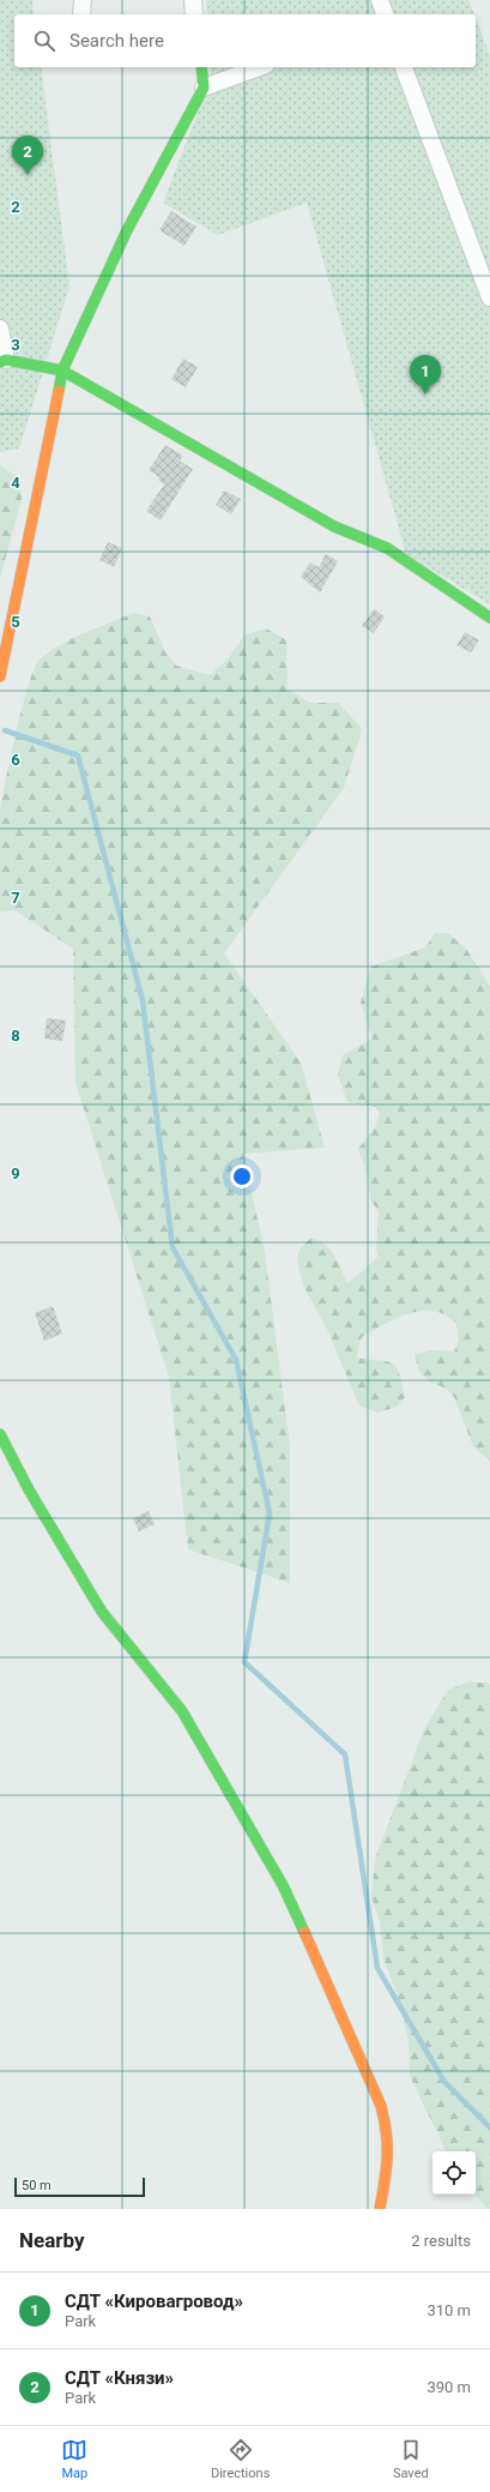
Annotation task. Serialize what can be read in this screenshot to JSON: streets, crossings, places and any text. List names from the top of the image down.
{
  "scale_bar": "50 m",
  "page": {
    "search": "Search here",
    "pins": ["2", "1"],
    "scale": "50 m",
    "heading": ["Nearby", "2 results"],
    "list": [
      {
        "mark": "1",
        "name": "СДТ «Кировагровод»",
        "note": "Park",
        "value": "310 m"
      },
      {
        "mark": "2",
        "name": "СДТ «Князи»",
        "note": "Park",
        "value": "390 m"
      }
    ],
    "nav": ["Map", "Directions", "Saved"]
  },
  "grid": {
    "rows": [
      "2",
      "3",
      "4",
      "5",
      "6",
      "7",
      "8",
      "9"
    ]
  }
}
